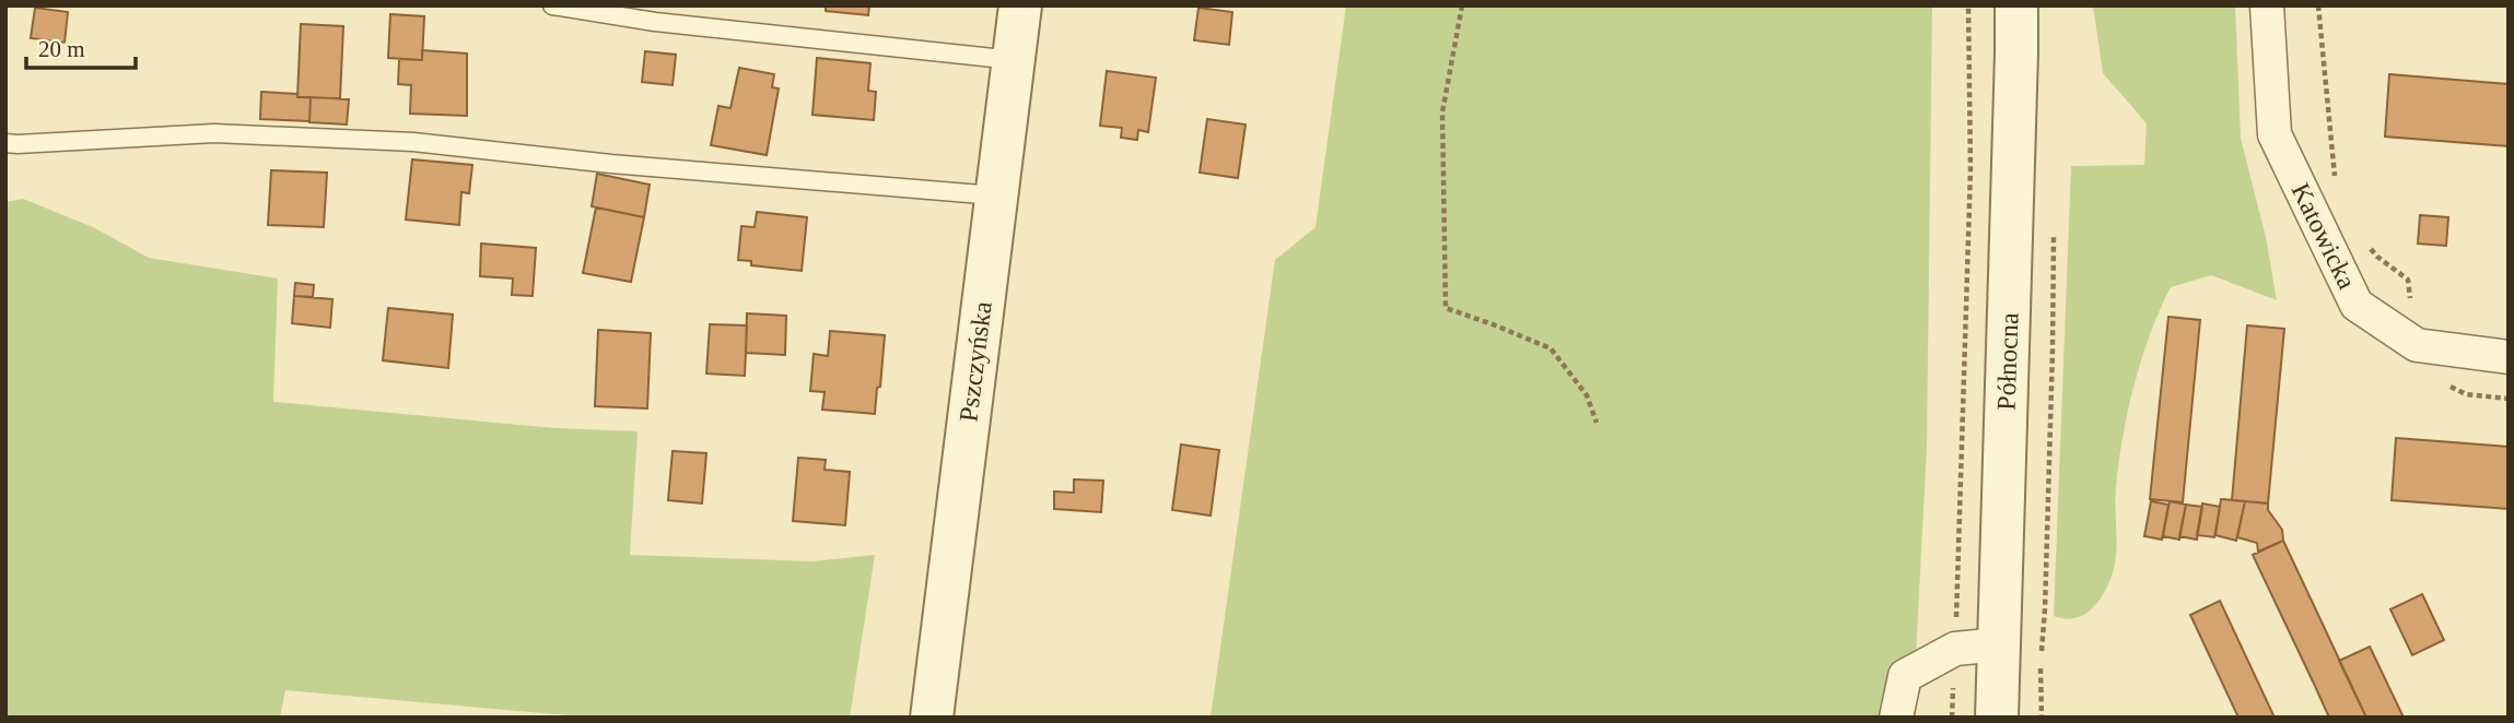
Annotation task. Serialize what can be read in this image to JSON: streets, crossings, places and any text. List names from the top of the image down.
{
  "streets": {
    "street": ["Katowicka", "Pszczyńska", "Północna"]
  },
  "scale_bar": "20 m"
}
